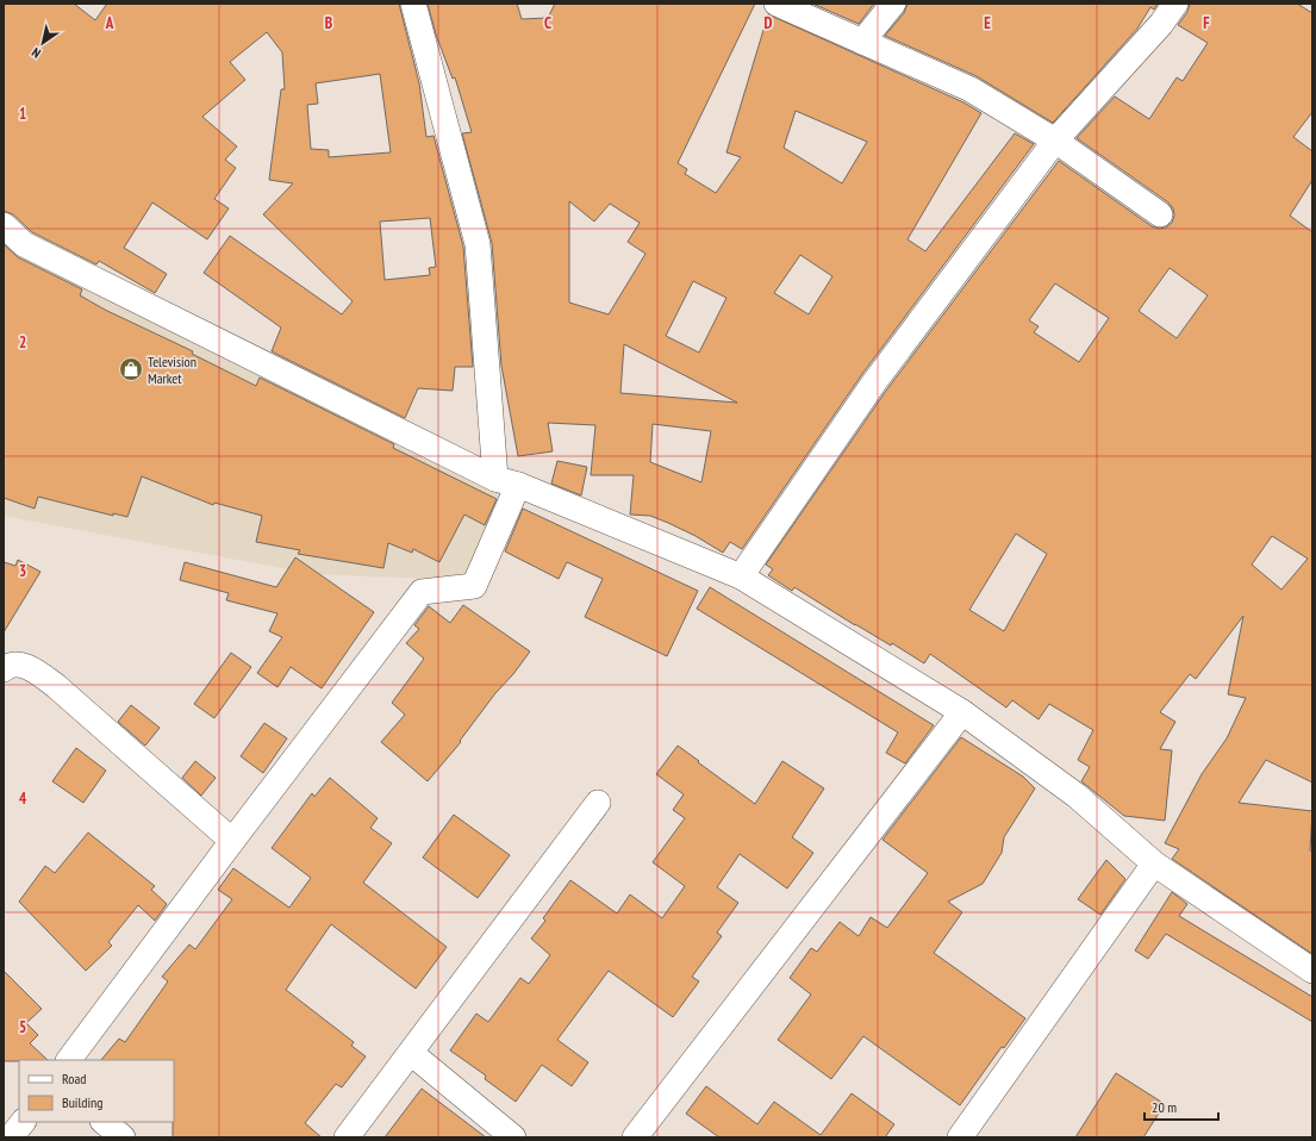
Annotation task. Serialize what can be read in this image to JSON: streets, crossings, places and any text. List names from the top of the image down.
{
  "places": {
    "shop": ["Television Market"]
  },
  "legend": ["Road", "Building"],
  "scale_bar": "20 m",
  "north": "bottom left",
  "grid": {
    "columns": [
      "A",
      "B",
      "C",
      "D",
      "E",
      "F"
    ],
    "rows": [
      "1",
      "2",
      "3",
      "4",
      "5"
    ]
  }
}
